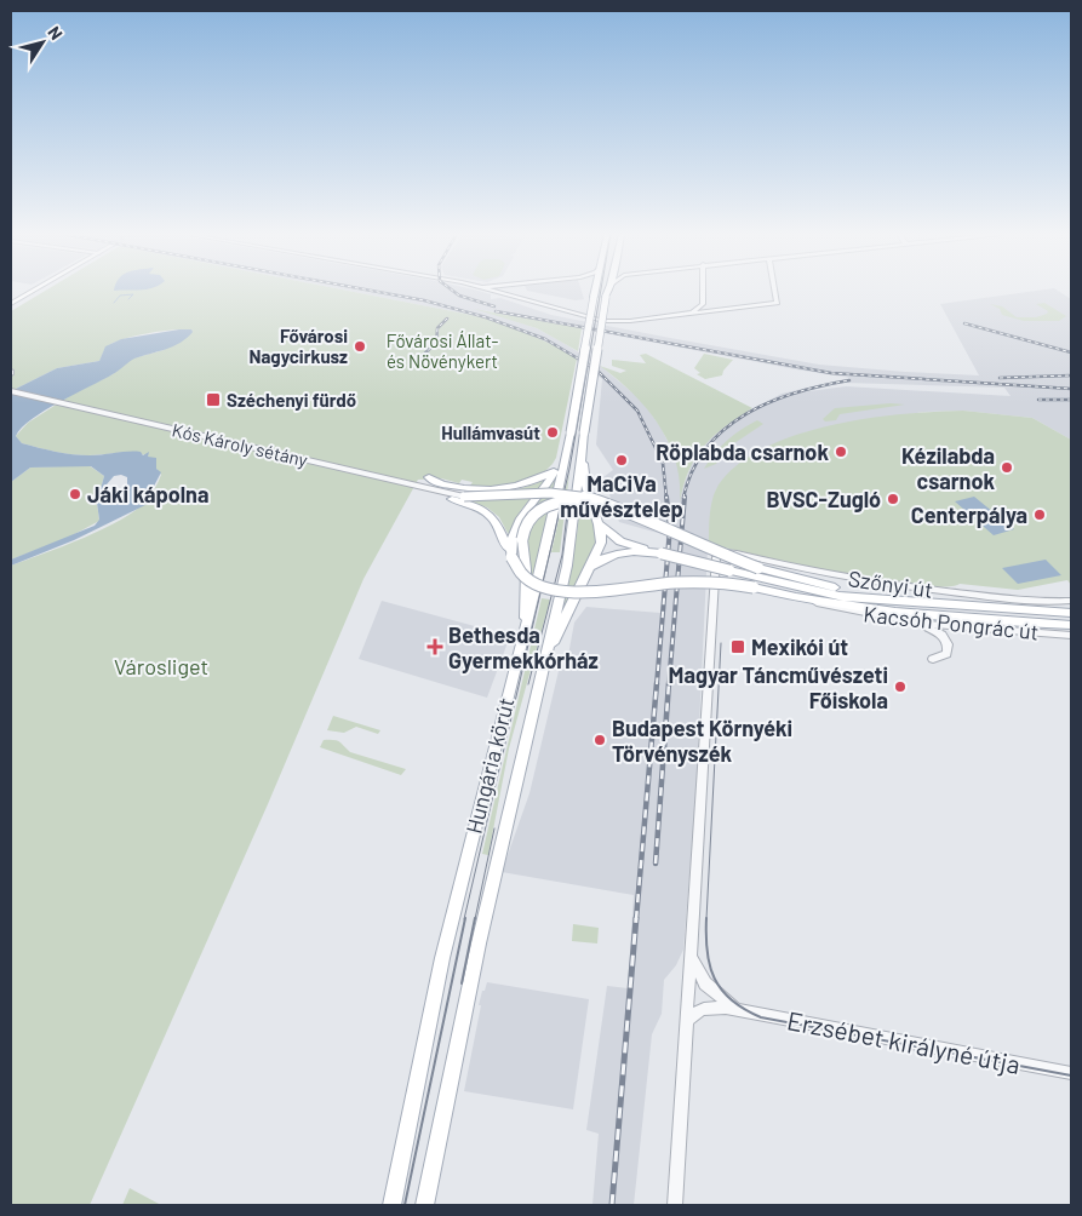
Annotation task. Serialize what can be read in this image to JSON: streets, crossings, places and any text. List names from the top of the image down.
{
  "streets": {
    "main road": ["Kacsóh Pongrác út", "Hungária körút"],
    "street": ["Kós Károly sétány", "Szőnyi út", "Erzsébet királyné útja"]
  },
  "crossings": [
    ["Szőnyi út", "Erzsébet királyné útja"]
  ],
  "parks": ["Fővárosi Állat- és Növénykert", "Városliget"],
  "places": {
    "other": [
      "Fővárosi Nagycirkusz",
      "Hullámvasút",
      "Röplabda csarnok",
      "MaCiVa művésztelep",
      "Kézilabda csarnok",
      "Jáki kápolna",
      "BVSC-Zugló",
      "Centerpálya",
      "Magyar Táncművészeti Főiskola",
      "Budapest Környéki Törvényszék"
    ],
    "transit": ["Széchenyi fürdő", "Mexikói út"],
    "health": ["Bethesda Gyermekkórház"]
  },
  "north": "top right"
}
